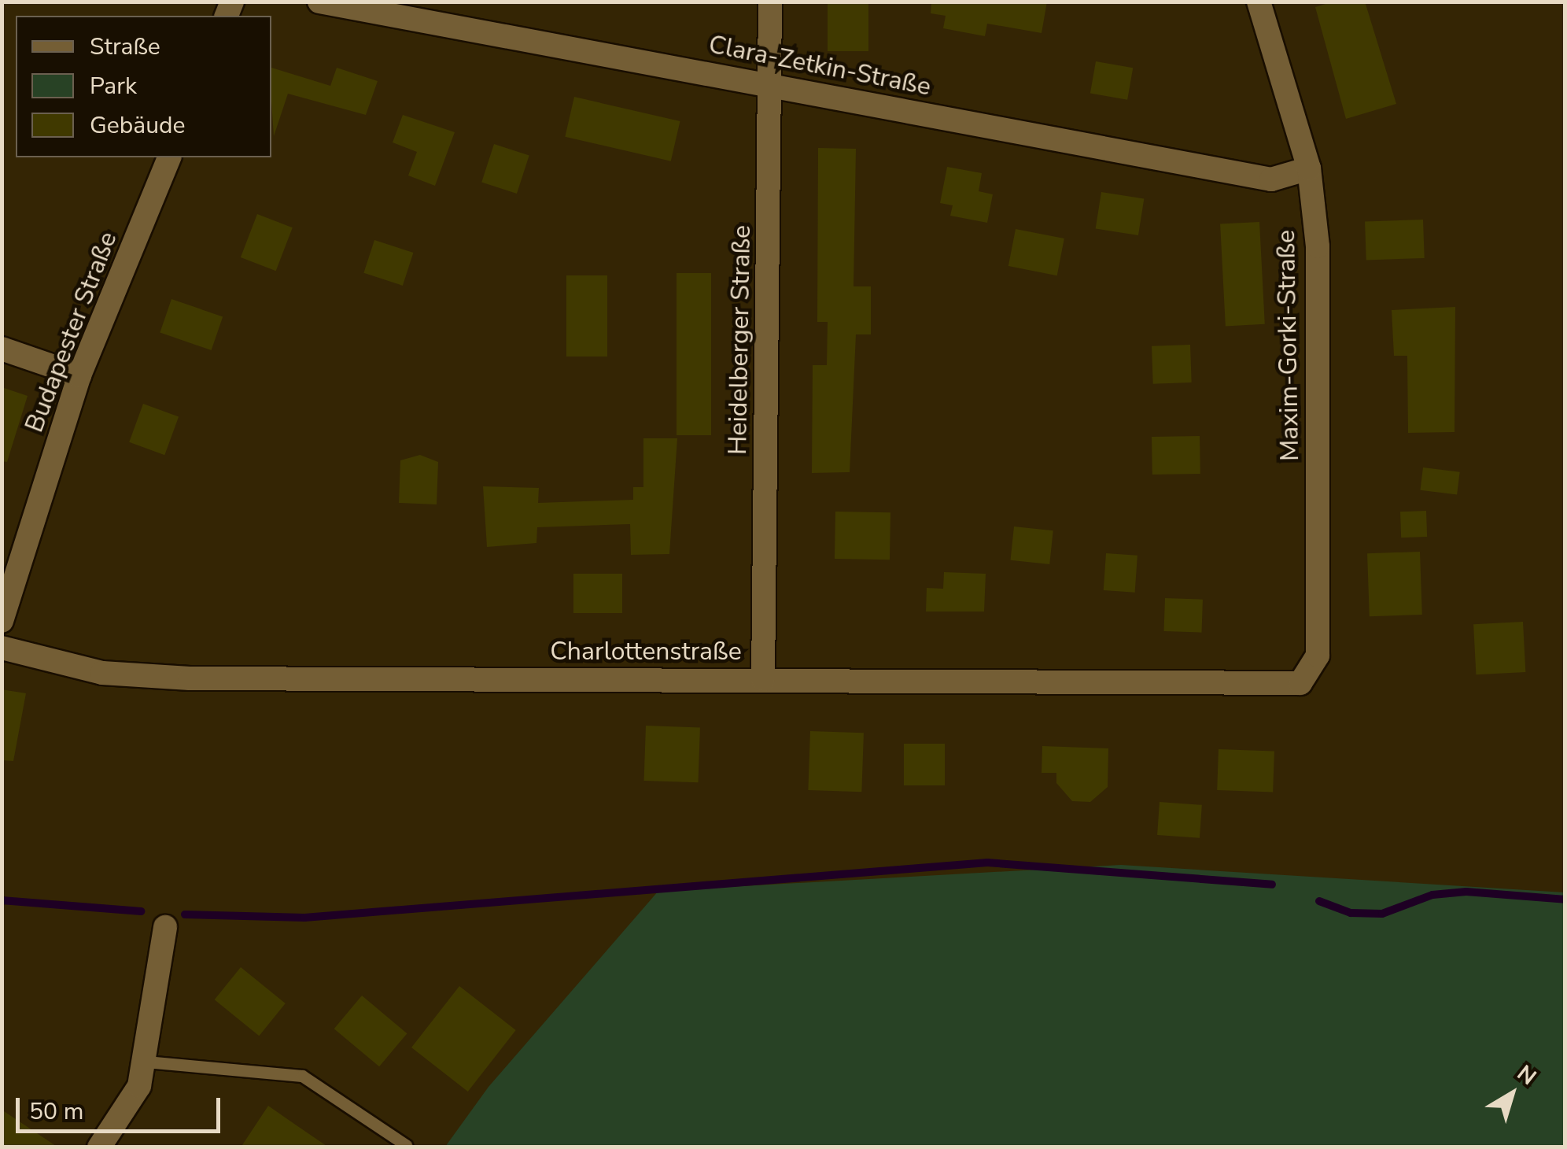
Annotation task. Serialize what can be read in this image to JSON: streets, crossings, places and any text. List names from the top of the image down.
{
  "streets": {
    "street": [
      "Clara-Zetkin-Straße",
      "Budapester Straße",
      "Heidelberger Straße",
      "Maxim-Gorki-Straße",
      "Charlottenstraße"
    ]
  },
  "crossings": [
    ["Clara-Zetkin-Straße", "Heidelberger Straße"],
    ["Clara-Zetkin-Straße", "Maxim-Gorki-Straße"],
    ["Heidelberger Straße", "Charlottenstraße"],
    ["Maxim-Gorki-Straße", "Charlottenstraße"]
  ],
  "legend": ["Straße", "Park", "Gebäude"],
  "scale_bar": "50 m",
  "north": "top right"
}
